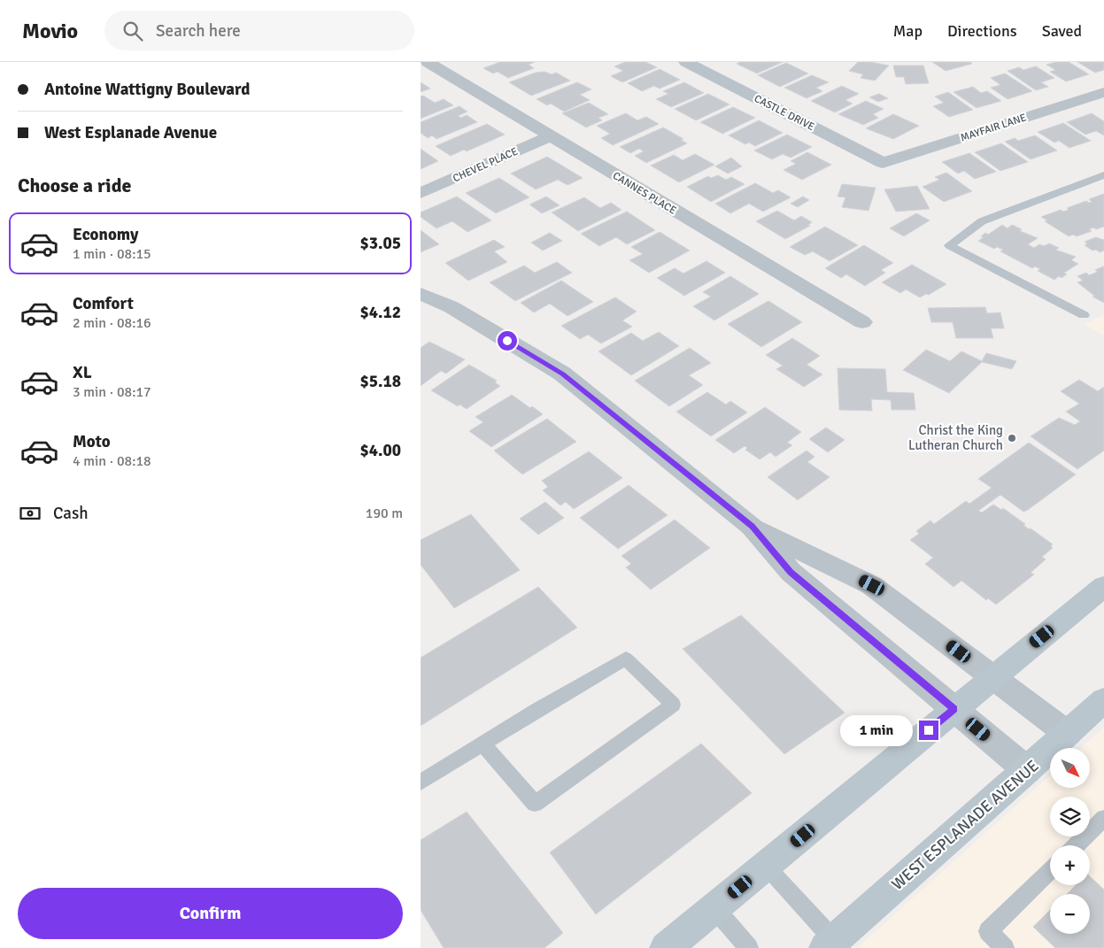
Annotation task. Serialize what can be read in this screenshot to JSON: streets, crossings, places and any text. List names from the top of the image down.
{
  "streets": {
    "main road": ["WEST ESPLANADE AVENUE"],
    "street": [
      "CASTLE DRIVE",
      "MAYFAIR LANE",
      "CHEVEL PLACE",
      "CANNES PLACE"
    ]
  },
  "crossings": [
    ["CASTLE DRIVE", "MAYFAIR LANE"],
    ["CHEVEL PLACE", "CANNES PLACE"]
  ],
  "places": ["Christ the King Lutheran Church"],
  "north": "bottom right",
  "page": {
    "header": "Movio",
    "search": "Search here",
    "nav": ["Map", "Directions", "Saved"],
    "banner": ["Antoine Wattigny Boulevard", "West Esplanade Avenue"],
    "heading": "Choose a ride",
    "list": [
      {
        "name": "Economy",
        "note": "1 min · 08:15",
        "value": "$3.05"
      },
      {
        "name": "Comfort",
        "note": "2 min · 08:16",
        "value": "$4.12"
      },
      {
        "name": "XL",
        "note": "3 min · 08:17",
        "value": "$5.18"
      },
      {
        "name": "Moto",
        "note": "4 min · 08:18",
        "value": "$4.00"
      }
    ],
    "pay": ["Cash", "190 m"],
    "bubble": "1 min",
    "map_buttons": ["+", "−"],
    "buttons": "Confirm"
  }
}
